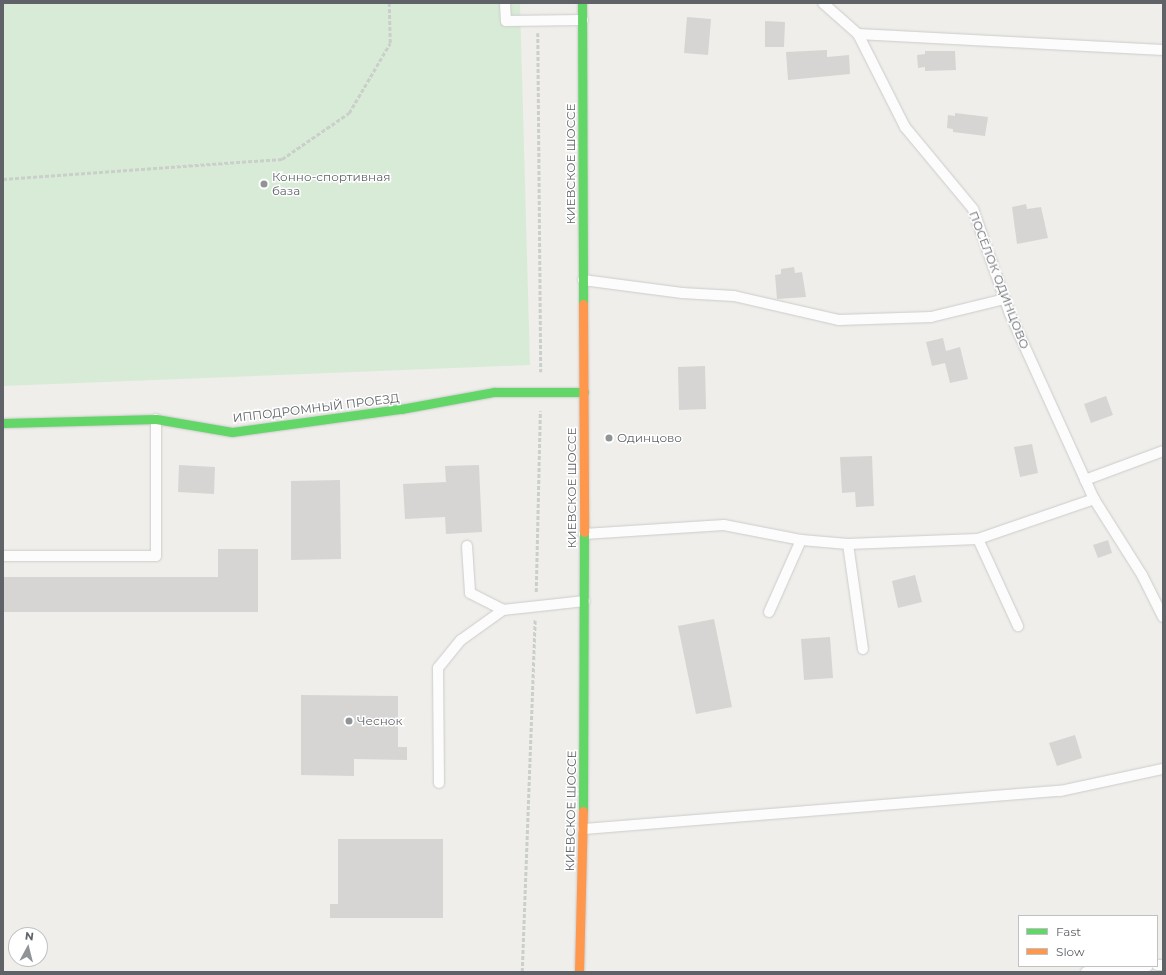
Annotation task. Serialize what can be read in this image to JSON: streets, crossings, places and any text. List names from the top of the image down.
{
  "streets": {
    "main road": ["КИЕВСКОЕ ШОССЕ", "ИППОДРОМНЫЙ ПРОЕЗД"],
    "lane": ["ПОСЁЛОК ОДИНЦОВО"]
  },
  "crossings": [
    ["КИЕВСКОЕ ШОССЕ", "ИППОДРОМНЫЙ ПРОЕЗД"]
  ],
  "places": ["Конно-спортивная база", "Одинцово", "Чеснок"],
  "legend": ["Fast", "Slow"],
  "north": "top"
}
